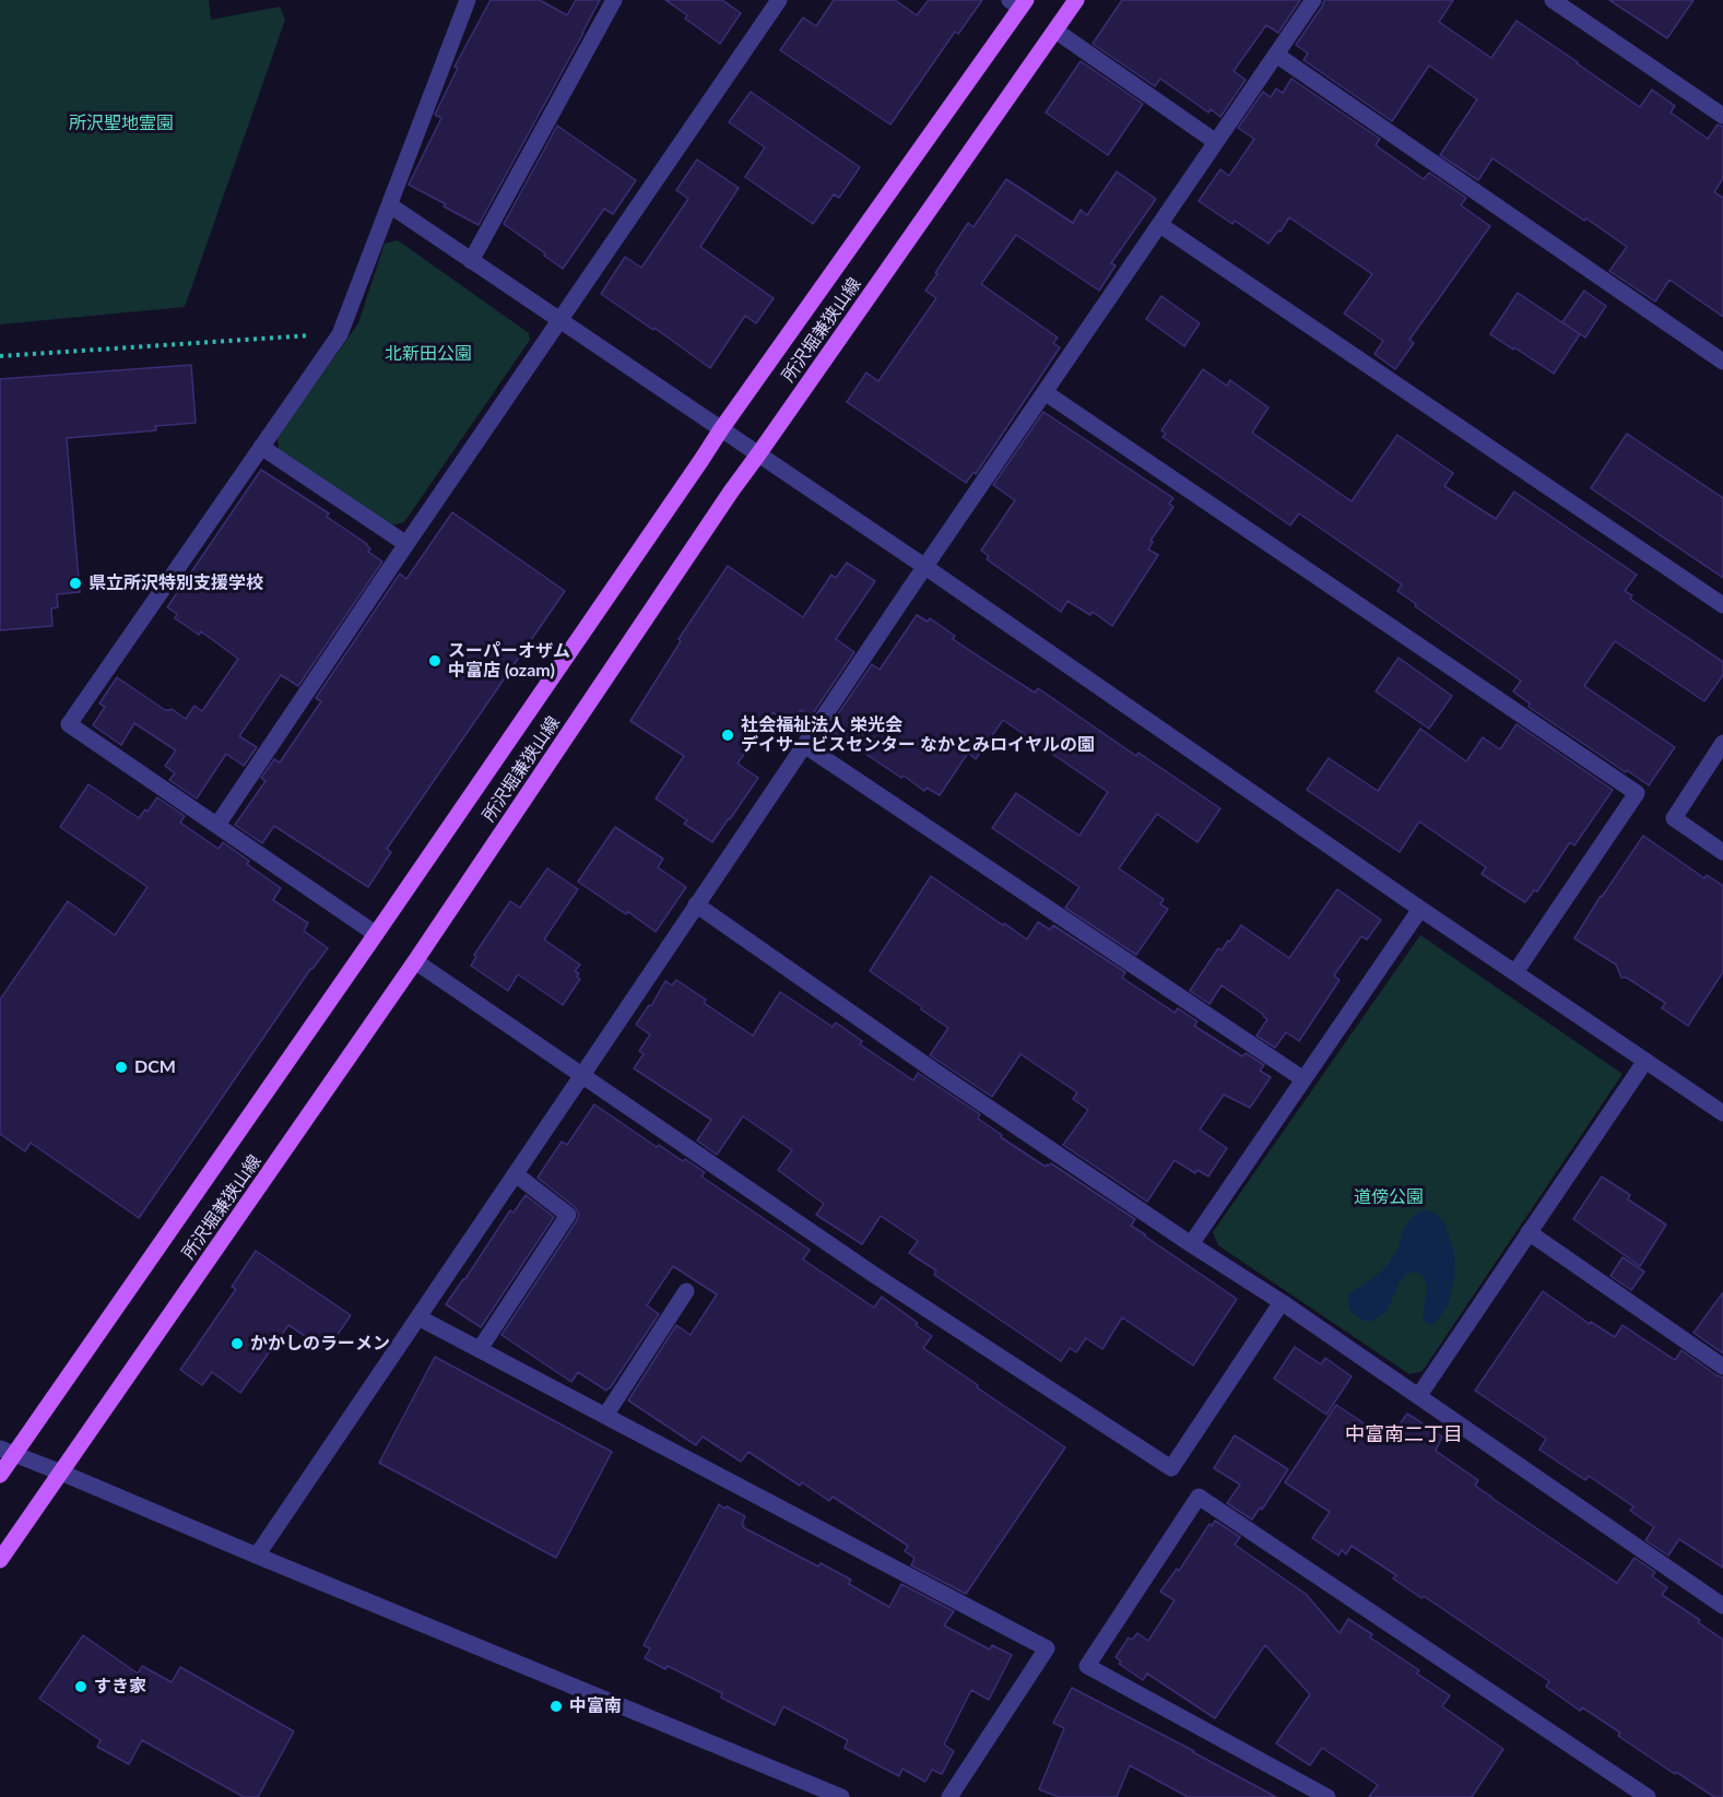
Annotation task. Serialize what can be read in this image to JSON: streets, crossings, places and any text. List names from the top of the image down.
{
  "streets": {
    "main road": ["所沢堀兼狭山線"]
  },
  "districts": ["中富南二丁目"],
  "parks": ["所沢聖地霊園", "北新田公園", "道傍公園"],
  "places": [
    "県立所沢特別支援学校",
    "スーパーオザム 中富店 (ozam)",
    "社会福祉法人 栄光会 デイサービスセンター なかとみロイヤルの園",
    "DCM",
    "かかしのラーメン",
    "すき家",
    "中富南"
  ]
}
